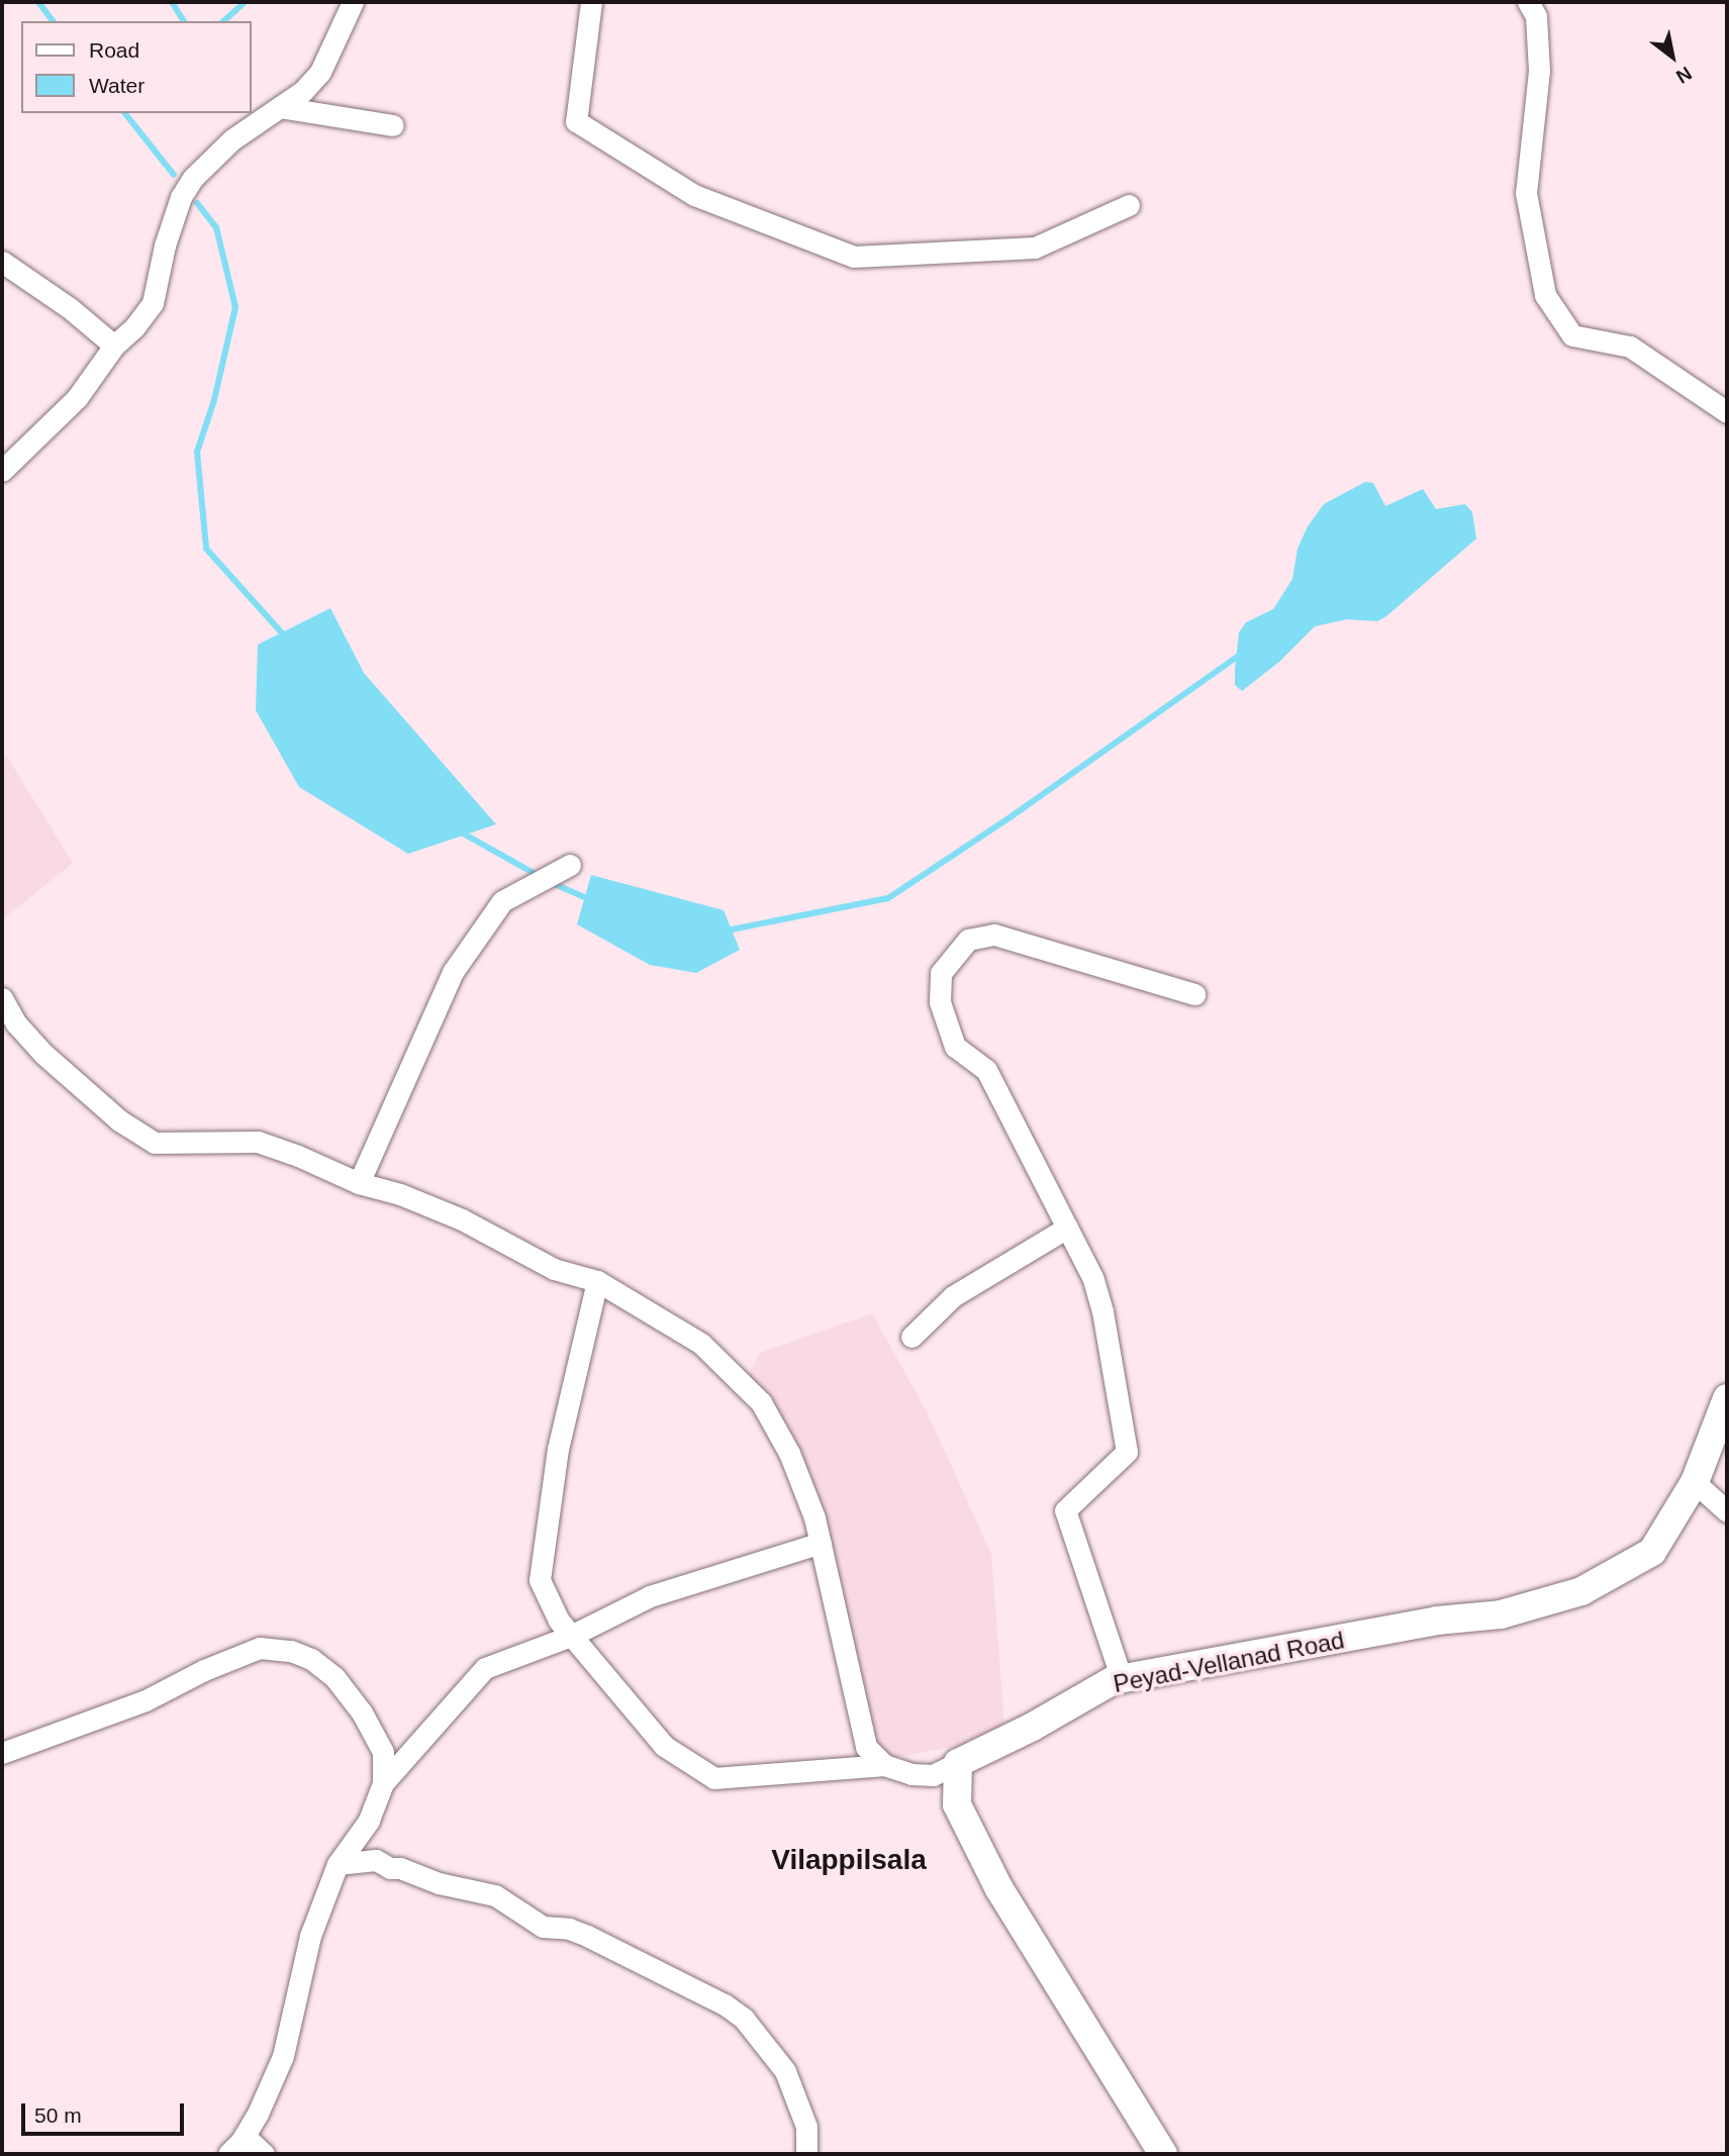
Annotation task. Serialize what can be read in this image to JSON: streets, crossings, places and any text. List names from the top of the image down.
{
  "streets": {
    "main road": ["Peyad-Vellanad Road"]
  },
  "districts": ["Vilappilsala"],
  "legend": ["Road", "Water"],
  "scale_bar": "50 m",
  "north": "bottom right"
}
